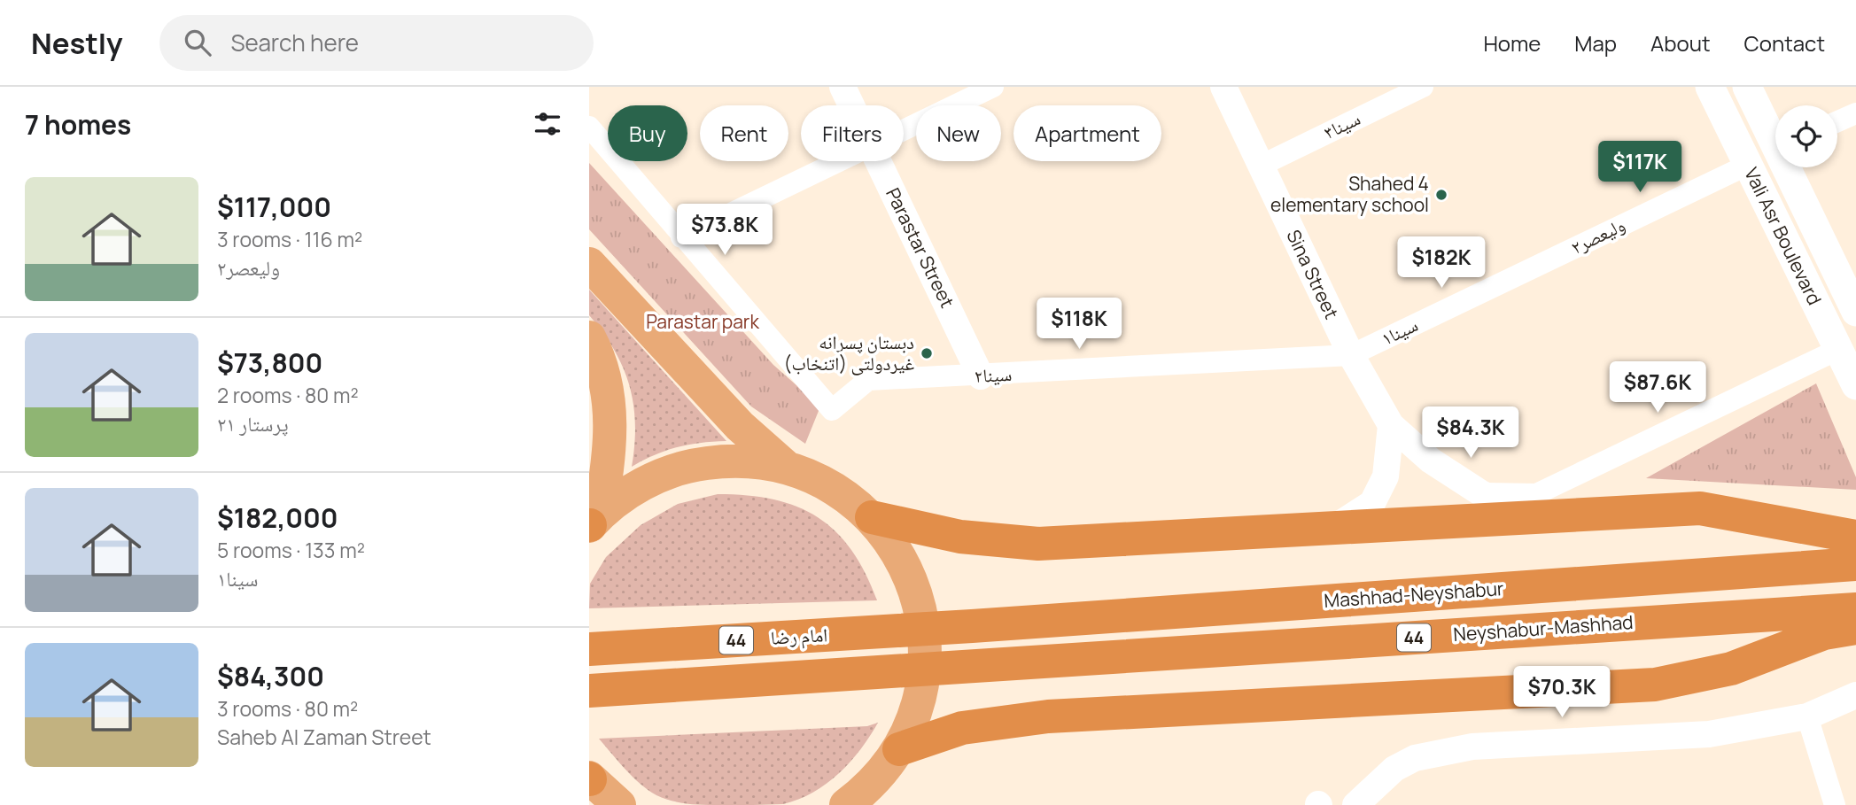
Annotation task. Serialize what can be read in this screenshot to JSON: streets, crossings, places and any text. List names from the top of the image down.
{
  "streets": {
    "highway": [
      "Mashhad-Neyshabur",
      "Neyshabur-Mashhad",
      "امام رضا",
      "44"
    ],
    "main road": ["Vali Asr Boulevard"],
    "street": [
      "سینا۳",
      "ولیعصر۲",
      "Parastar Street",
      "Sina Street",
      "سینا۱",
      "سینا۲"
    ]
  },
  "crossings": [
    ["سینا۳", "Sina Street"],
    ["ولیعصر۲", "Vali Asr Boulevard"],
    ["ولیعصر۲", "سینا۱"],
    ["Parastar Street", "سینا۲"],
    ["Sina Street", "سینا۱"],
    ["Sina Street", "سینا۲"],
    ["سینا۱", "سینا۲"],
    ["Mashhad-Neyshabur", "امام رضا"]
  ],
  "parks": ["Parastar park"],
  "places": ["Shahed 4 elementary school", "دبستان پسرانه غیردولتی (اتنخاب)"],
  "page": {
    "header": "Nestly",
    "search": "Search here",
    "nav": [
      "Home",
      "Map",
      "About",
      "Contact"
    ],
    "heading": "7 homes",
    "chip": [
      "Buy",
      "Rent",
      "Filters",
      "New",
      "Apartment"
    ],
    "price": [
      "$117K",
      "$73.8K",
      "$182K",
      "$118K",
      "$87.6K",
      "$84.3K",
      "$70.3K"
    ],
    "list": [
      {
        "name": "$117,000",
        "note": "3 rooms · 116 m² · ولیعصر۲"
      },
      {
        "name": "$73,800",
        "note": "2 rooms · 80 m² · پرستار ۲۱"
      },
      {
        "name": "$182,000",
        "note": "5 rooms · 133 m² · سینا۱"
      },
      {
        "name": "$84,300",
        "note": "3 rooms · 80 m² · Saheb Al Zaman Street"
      }
    ]
  }
}
